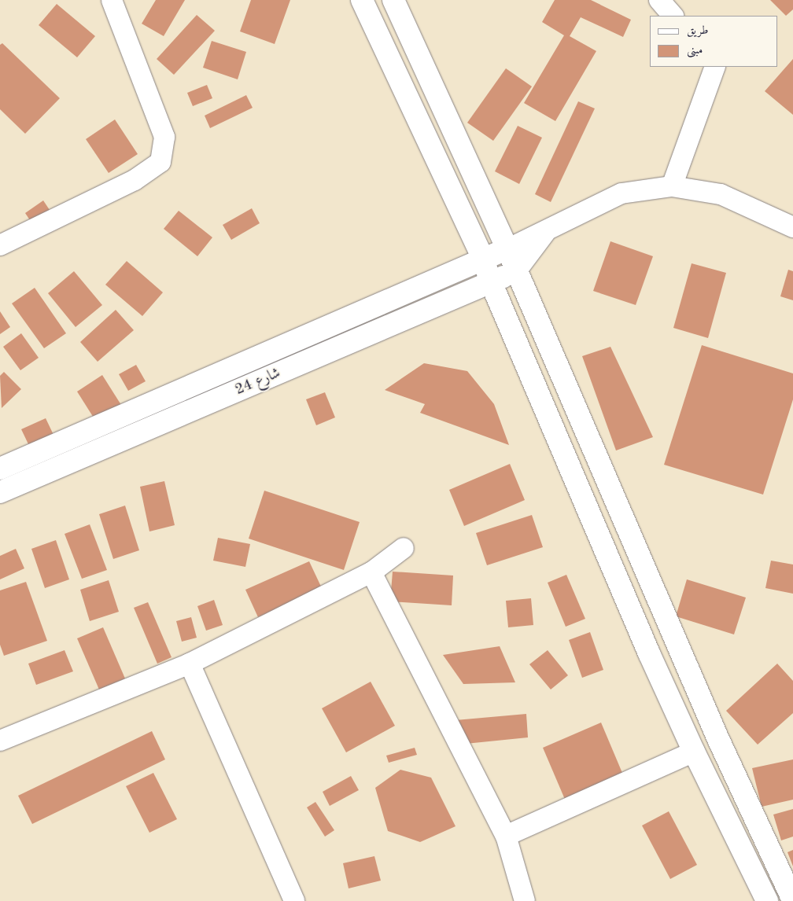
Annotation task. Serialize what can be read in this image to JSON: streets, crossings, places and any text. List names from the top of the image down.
{
  "streets": {
    "street": ["شارع 24"]
  },
  "legend": ["طريق", "مبنى"]
}
